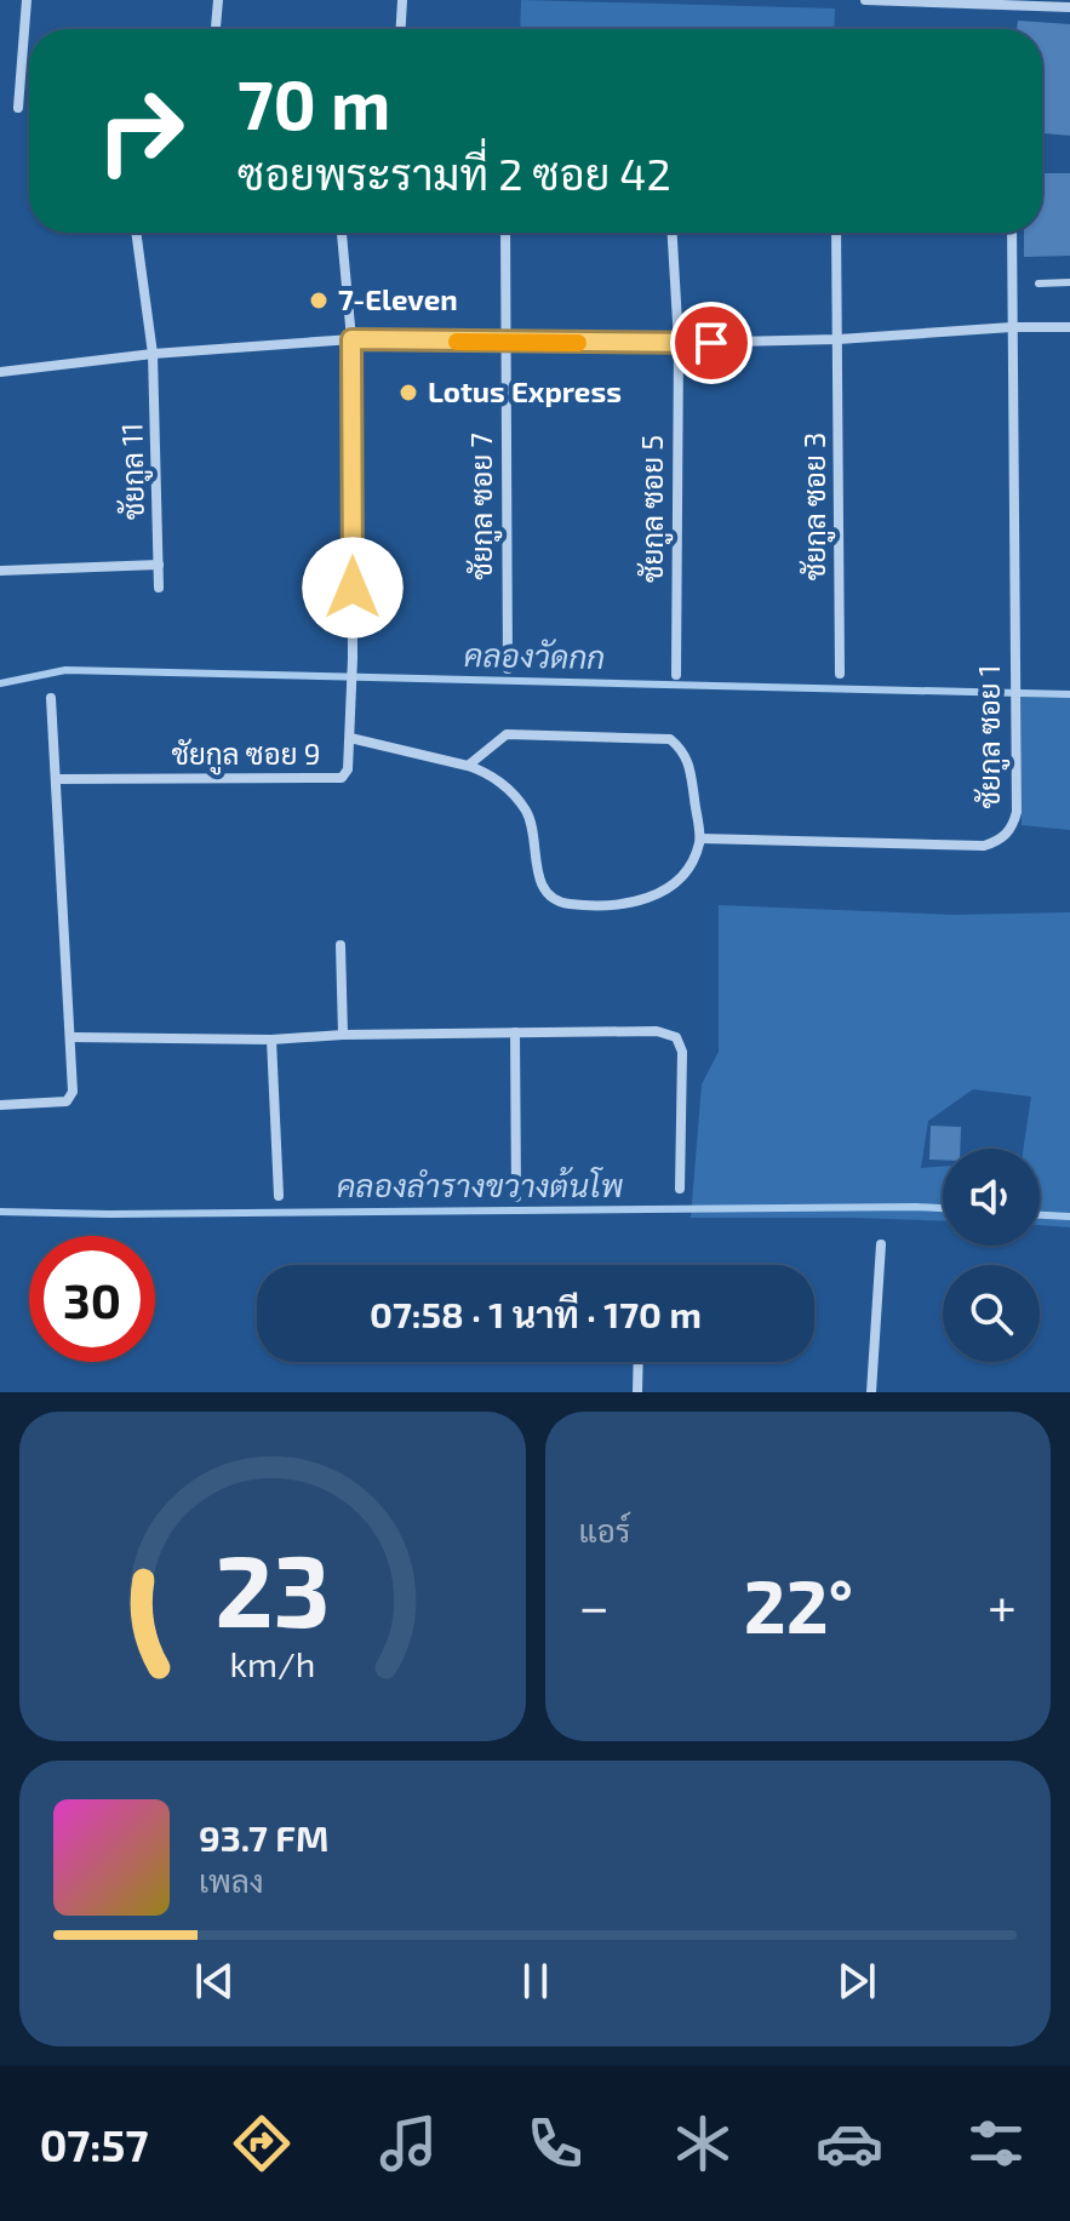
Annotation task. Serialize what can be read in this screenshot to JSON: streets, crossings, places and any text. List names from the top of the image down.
{
  "streets": {
    "street": [
      "ชัยกูล 11",
      "ชัยกูล ซอย 7",
      "ชัยกูล ซอย 3",
      "ชัยกูล ซอย 5",
      "ชัยกูล ซอย 1",
      "ชัยกูล ซอย 9"
    ]
  },
  "water": ["คลองวัดกก", "คลองลำรางขวางต้นโพ"],
  "places": ["7-Eleven", "Lotus Express"],
  "page": {
    "turn": ["70 m", "ซอยพระรามที่ 2 ซอย 42"],
    "limit": "30",
    "trip": "07:58 · 1 นาที · 170 m",
    "tile": "แอร์",
    "heat": ["−", "22°", "+"],
    "song": ["93.7 FM", "เพลง"],
    "tabs": "07:57",
    "gauge": ["23", "km/h"]
  }
}
